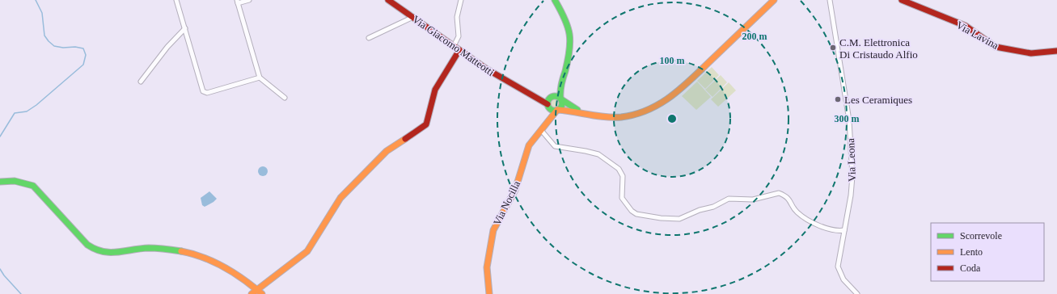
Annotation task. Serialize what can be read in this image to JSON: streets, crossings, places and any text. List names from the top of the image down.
{
  "streets": {
    "street": [
      "Via Lavina",
      "Via Giacomo Matteotti",
      "Via Leona",
      "Via Nocilla"
    ]
  },
  "places": ["C.M. Elettronica Di Cristaudo Alfio", "Les Ceramiques"],
  "legend": ["Scorrevole", "Lento", "Coda"],
  "rings": ["200 m", "100 m", "300 m"]
}
